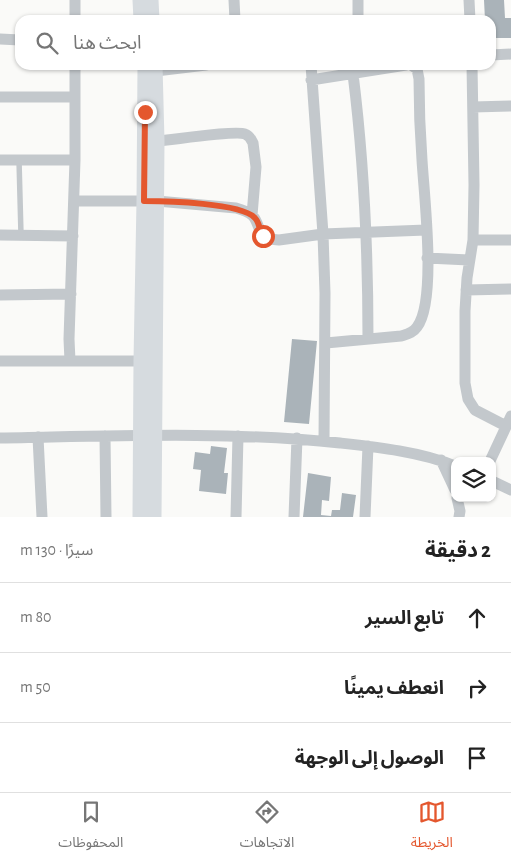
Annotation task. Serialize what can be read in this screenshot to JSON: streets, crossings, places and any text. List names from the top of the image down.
{
  "page": {
    "search": "ابحث هنا",
    "heading": ["2 دقيقة", "سيرًا · 130 m"],
    "list": [
      ["تابع السير", "80 m"],
      ["انعطف يمينًا", "50 m"],
      "الوصول إلى الوجهة"
    ],
    "nav": ["الخريطة", "الاتجاهات", "المحفوظات"]
  }
}
